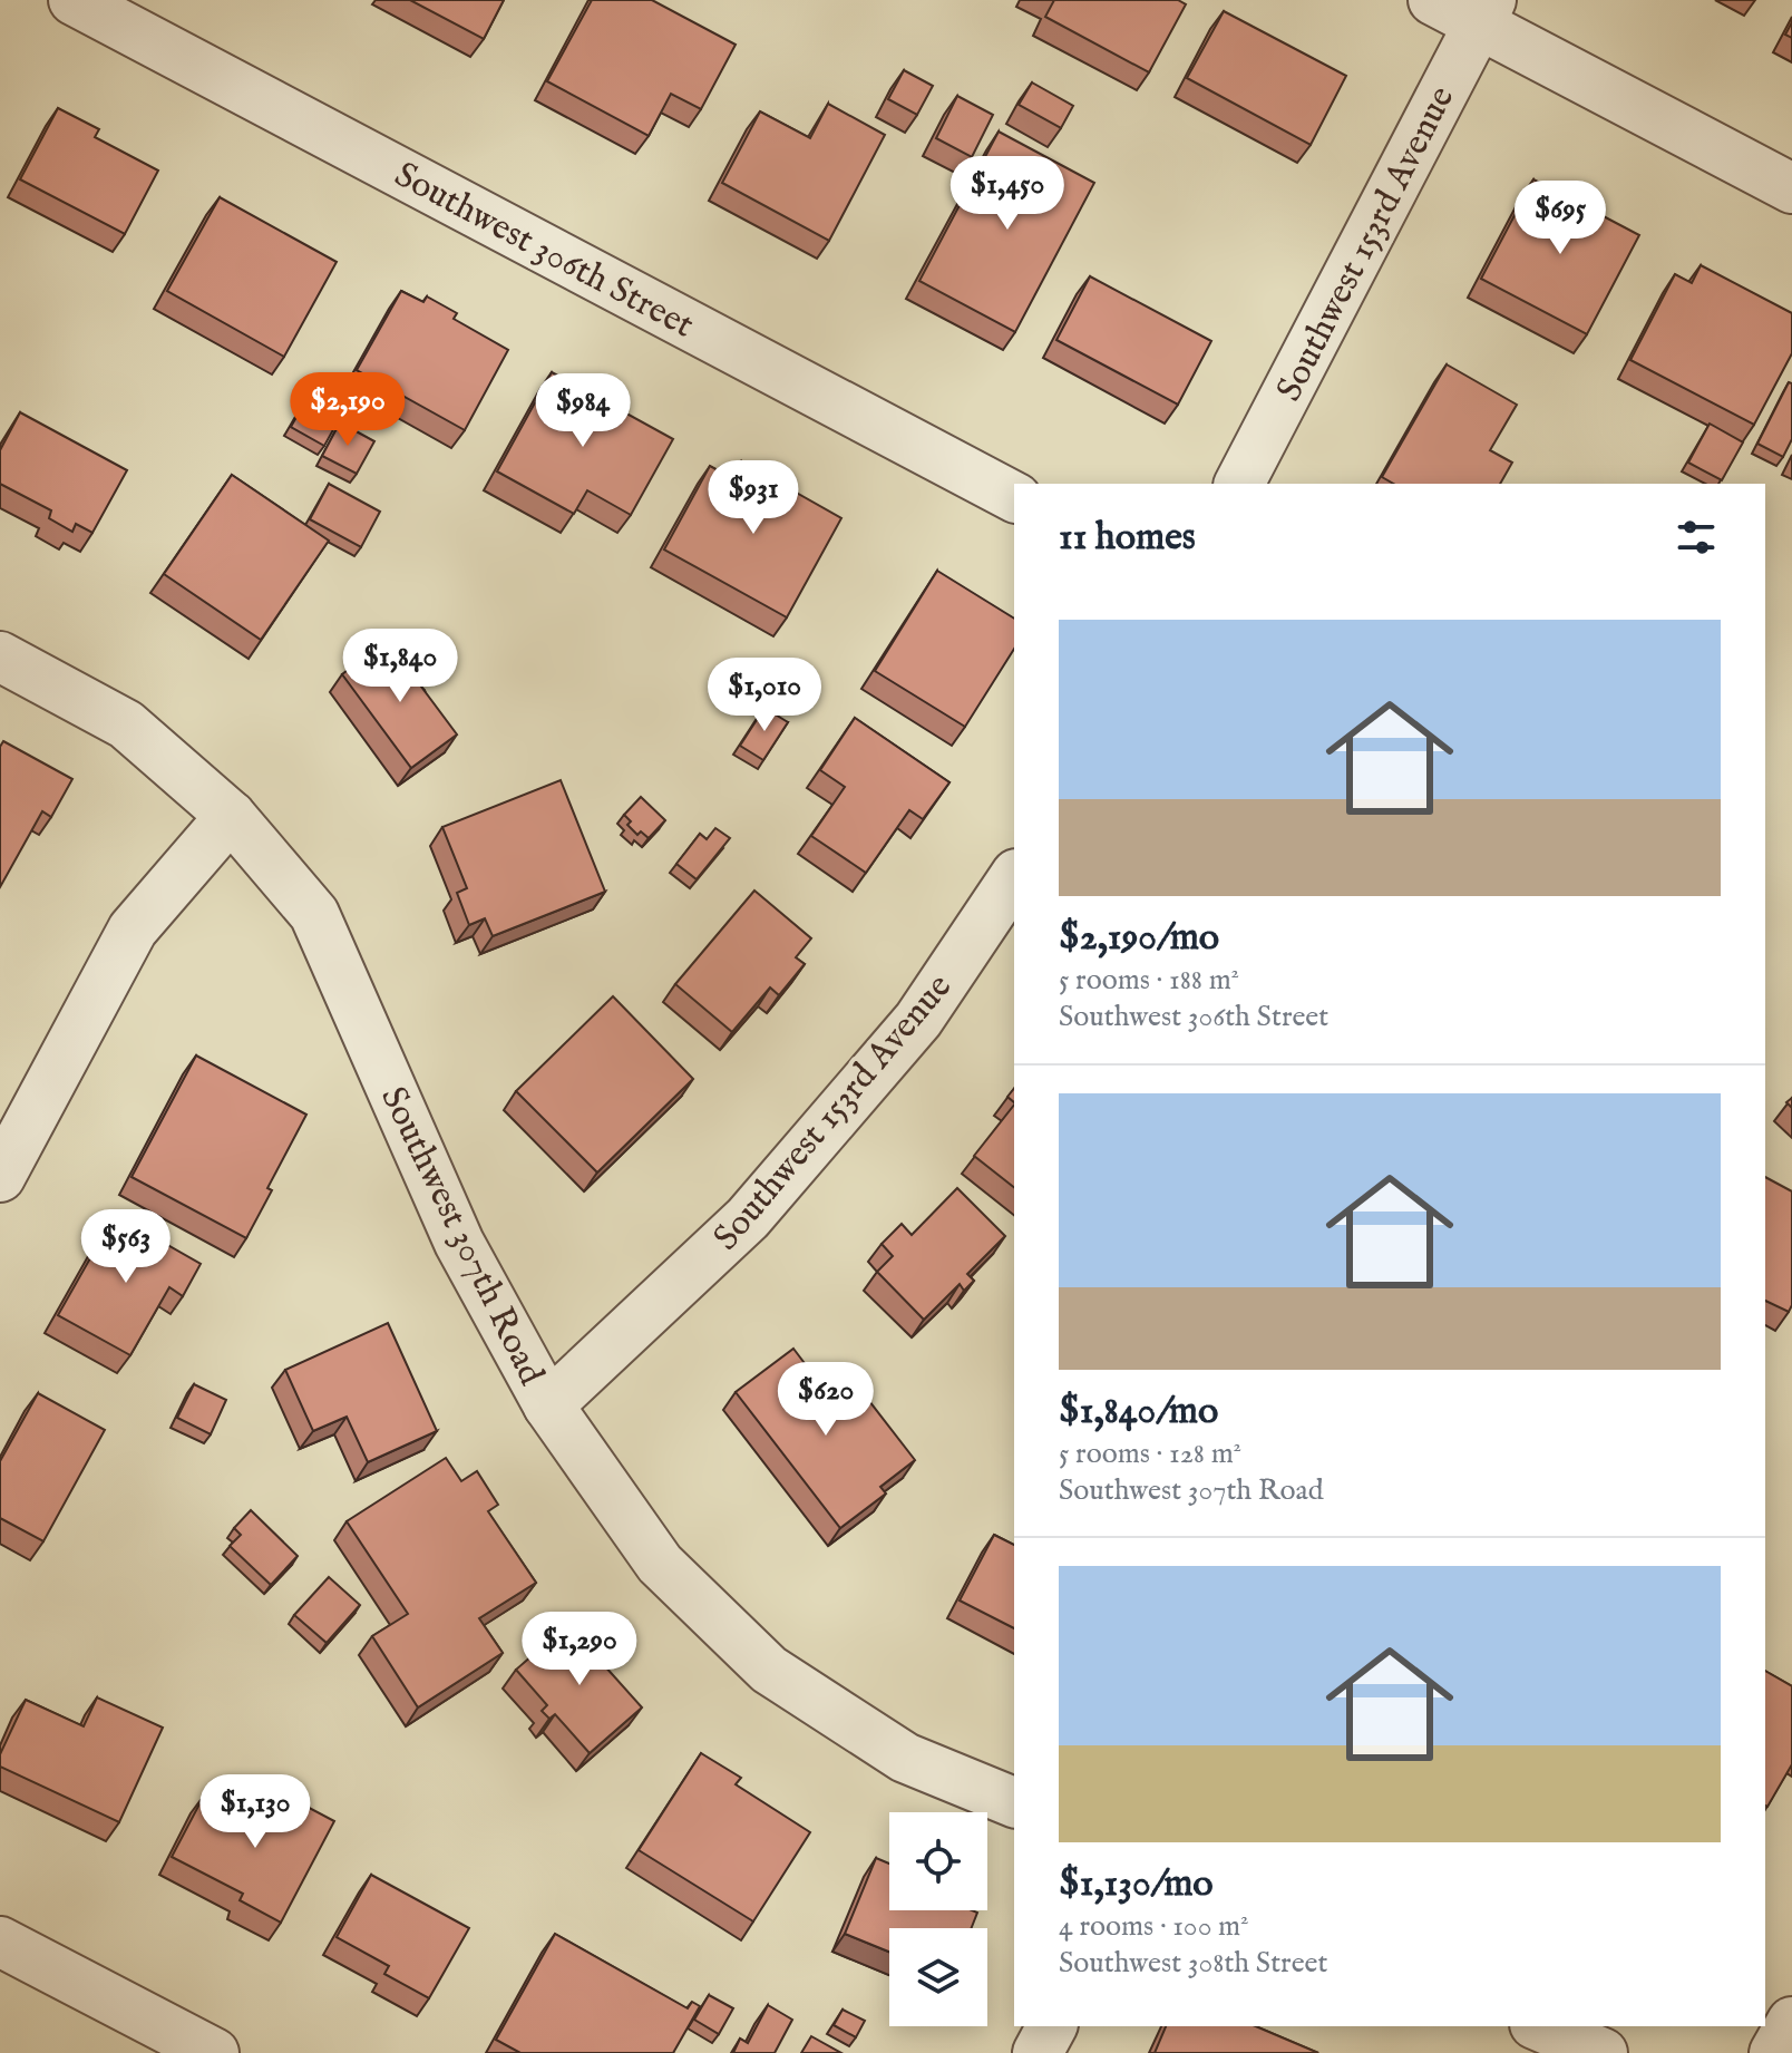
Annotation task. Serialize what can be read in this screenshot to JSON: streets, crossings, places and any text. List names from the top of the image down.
{
  "streets": {
    "street": ["Southwest 153rd Avenue", "Southwest 306th Street", "Southwest 307th Road"]
  },
  "crossings": [
    ["Southwest 153rd Avenue", "Southwest 307th Road"]
  ],
  "page": {
    "price": [
      "$1,450",
      "$695",
      "$2,190",
      "$984",
      "$931",
      "$1,840",
      "$1,010",
      "$563",
      "$620",
      "$1,290",
      "$1,130"
    ],
    "heading": "11 homes",
    "list": [
      {
        "name": "$2,190/mo",
        "note": "5 rooms · 188 m² · Southwest 306th Street"
      },
      {
        "name": "$1,840/mo",
        "note": "5 rooms · 128 m² · Southwest 307th Road"
      },
      {
        "name": "$1,130/mo",
        "note": "4 rooms · 100 m² · Southwest 308th Street"
      }
    ]
  }
}
